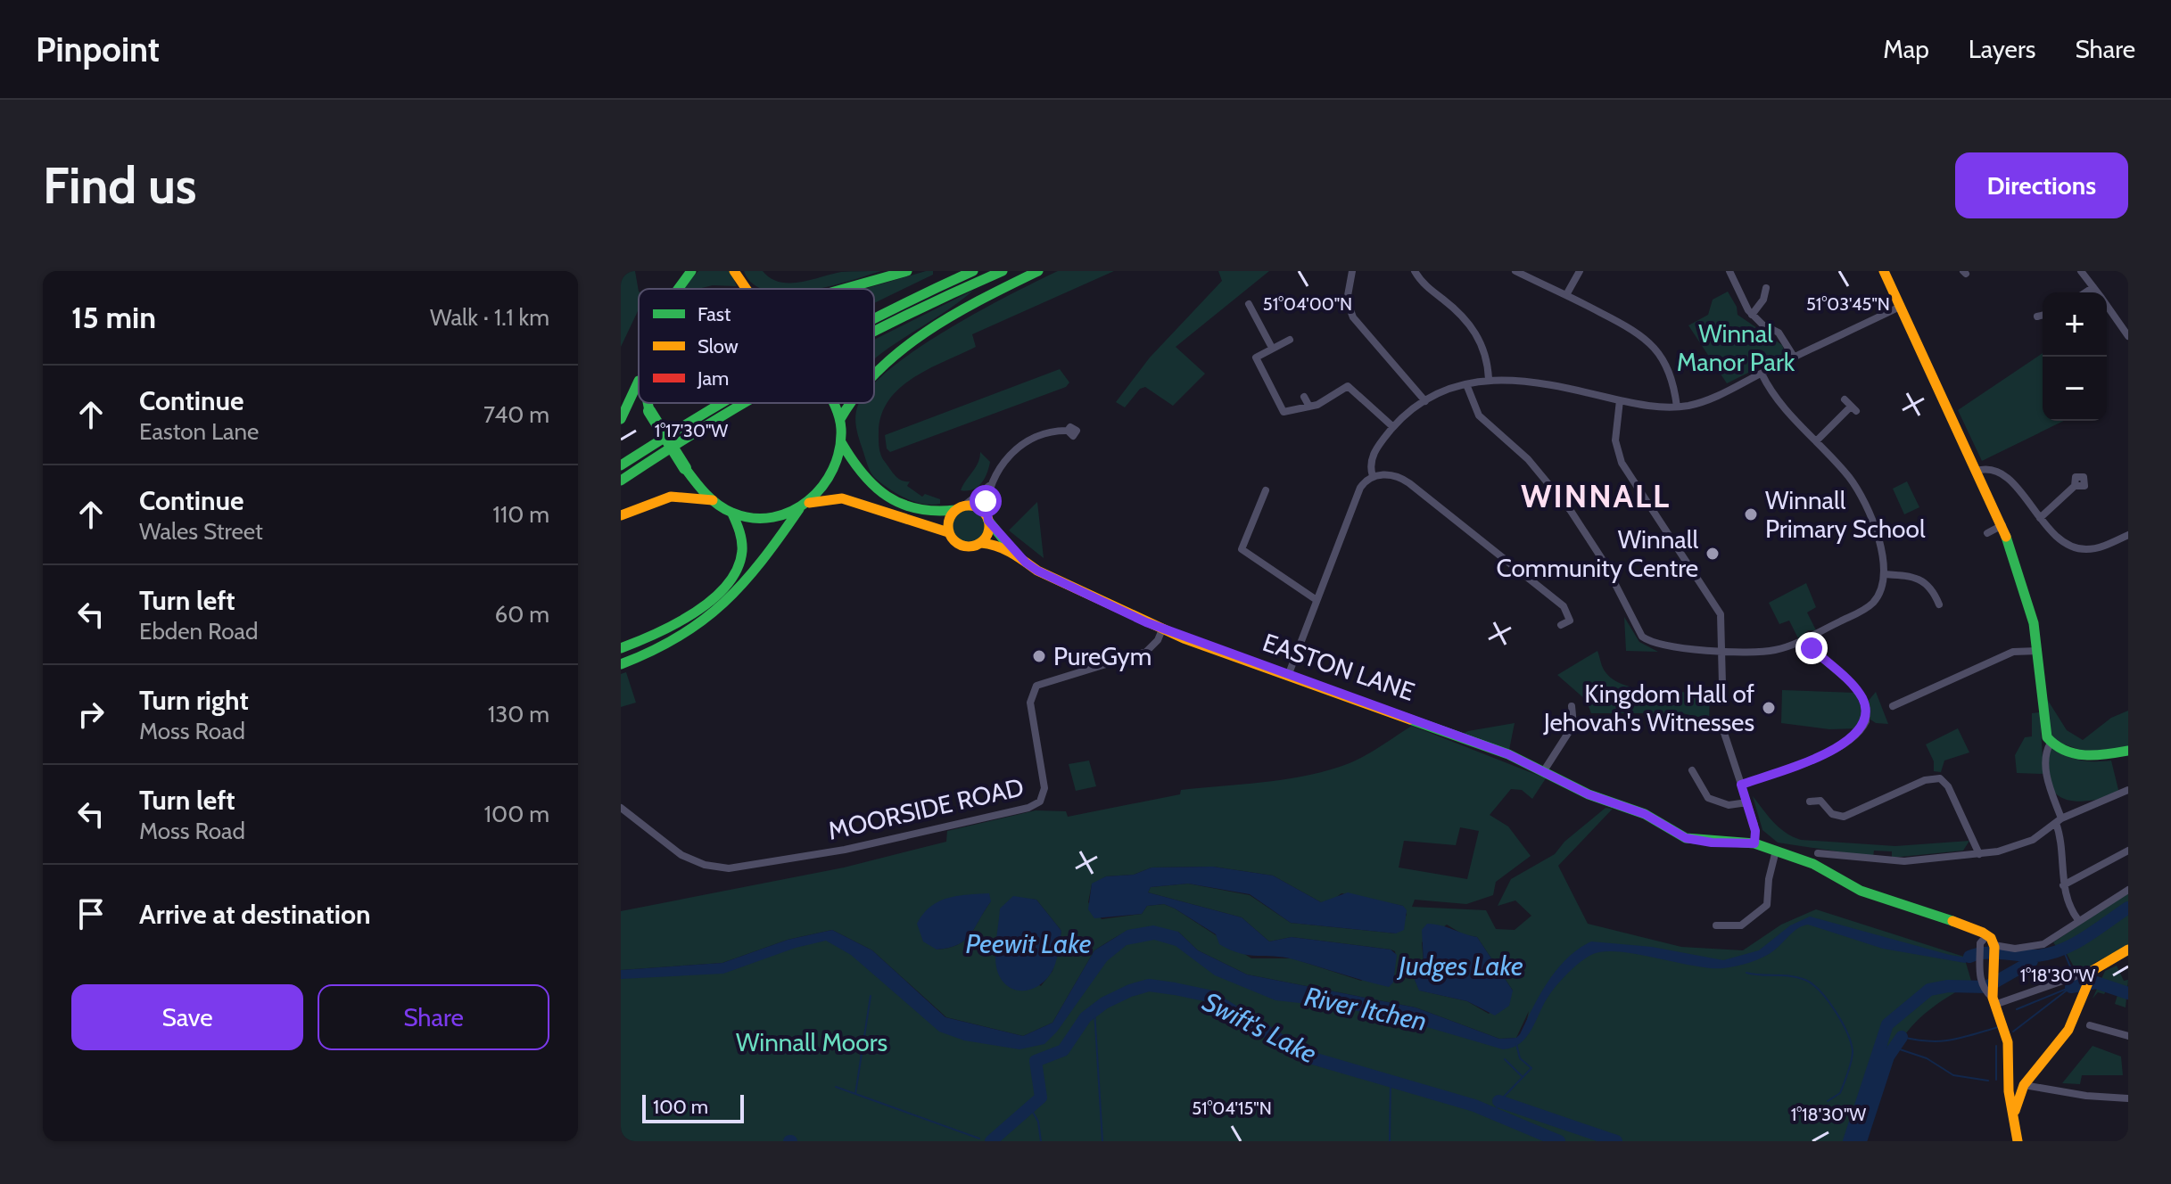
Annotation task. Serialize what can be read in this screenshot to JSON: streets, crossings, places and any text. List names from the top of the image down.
{
  "streets": {
    "main road": ["EASTON LANE"],
    "street": ["MOORSIDE ROAD"]
  },
  "crossings": [
    ["EASTON LANE", "MOORSIDE ROAD"]
  ],
  "districts": ["WINNALL"],
  "water": [
    "Peewit Lake",
    "Judges Lake",
    "River Itchen",
    "Swift's Lake"
  ],
  "parks": ["Winnal Manor Park", "Winnall Moors"],
  "places": [
    "Winnall Primary School",
    "Winnall Community Centre",
    "PureGym",
    "Kingdom Hall of Jehovah's Witnesses"
  ],
  "legend": ["Fast", "Slow", "Jam"],
  "scale_bar": "100 m",
  "page": {
    "header": "Pinpoint",
    "nav": ["Map", "Layers", "Share"],
    "buttons": [
      "Directions",
      ["Save", "Share"]
    ],
    "title": "Find us",
    "heading": ["15 min", "Walk · 1.1 km"],
    "map_buttons": ["+", "−"],
    "list": [
      ["Continue", "Easton Lane", "740 m"],
      ["Continue", "Wales Street", "110 m"],
      ["Turn left", "Ebden Road", "60 m"],
      ["Turn right", "Moss Road", "130 m"],
      ["Turn left", "Moss Road", "100 m"],
      "Arrive at destination"
    ],
    "scale": "100 m"
  },
  "coordinates": [
    "51°04'00\"N",
    "51°03'45\"N",
    "1°17'30\"W",
    "1°18'30\"W",
    "51°04'15\"N"
  ]
}
